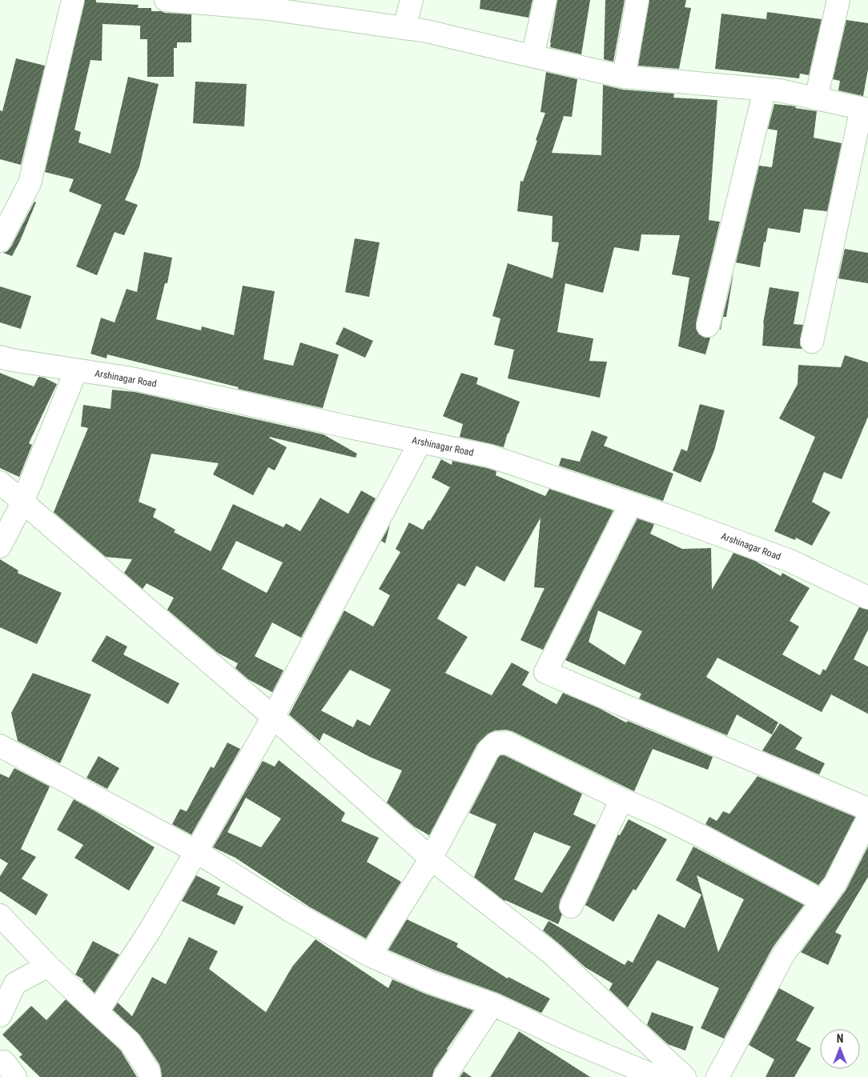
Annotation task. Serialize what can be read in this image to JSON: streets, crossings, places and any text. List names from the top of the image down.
{
  "streets": {
    "street": ["Arshinagar Road"]
  },
  "north": "top"
}
